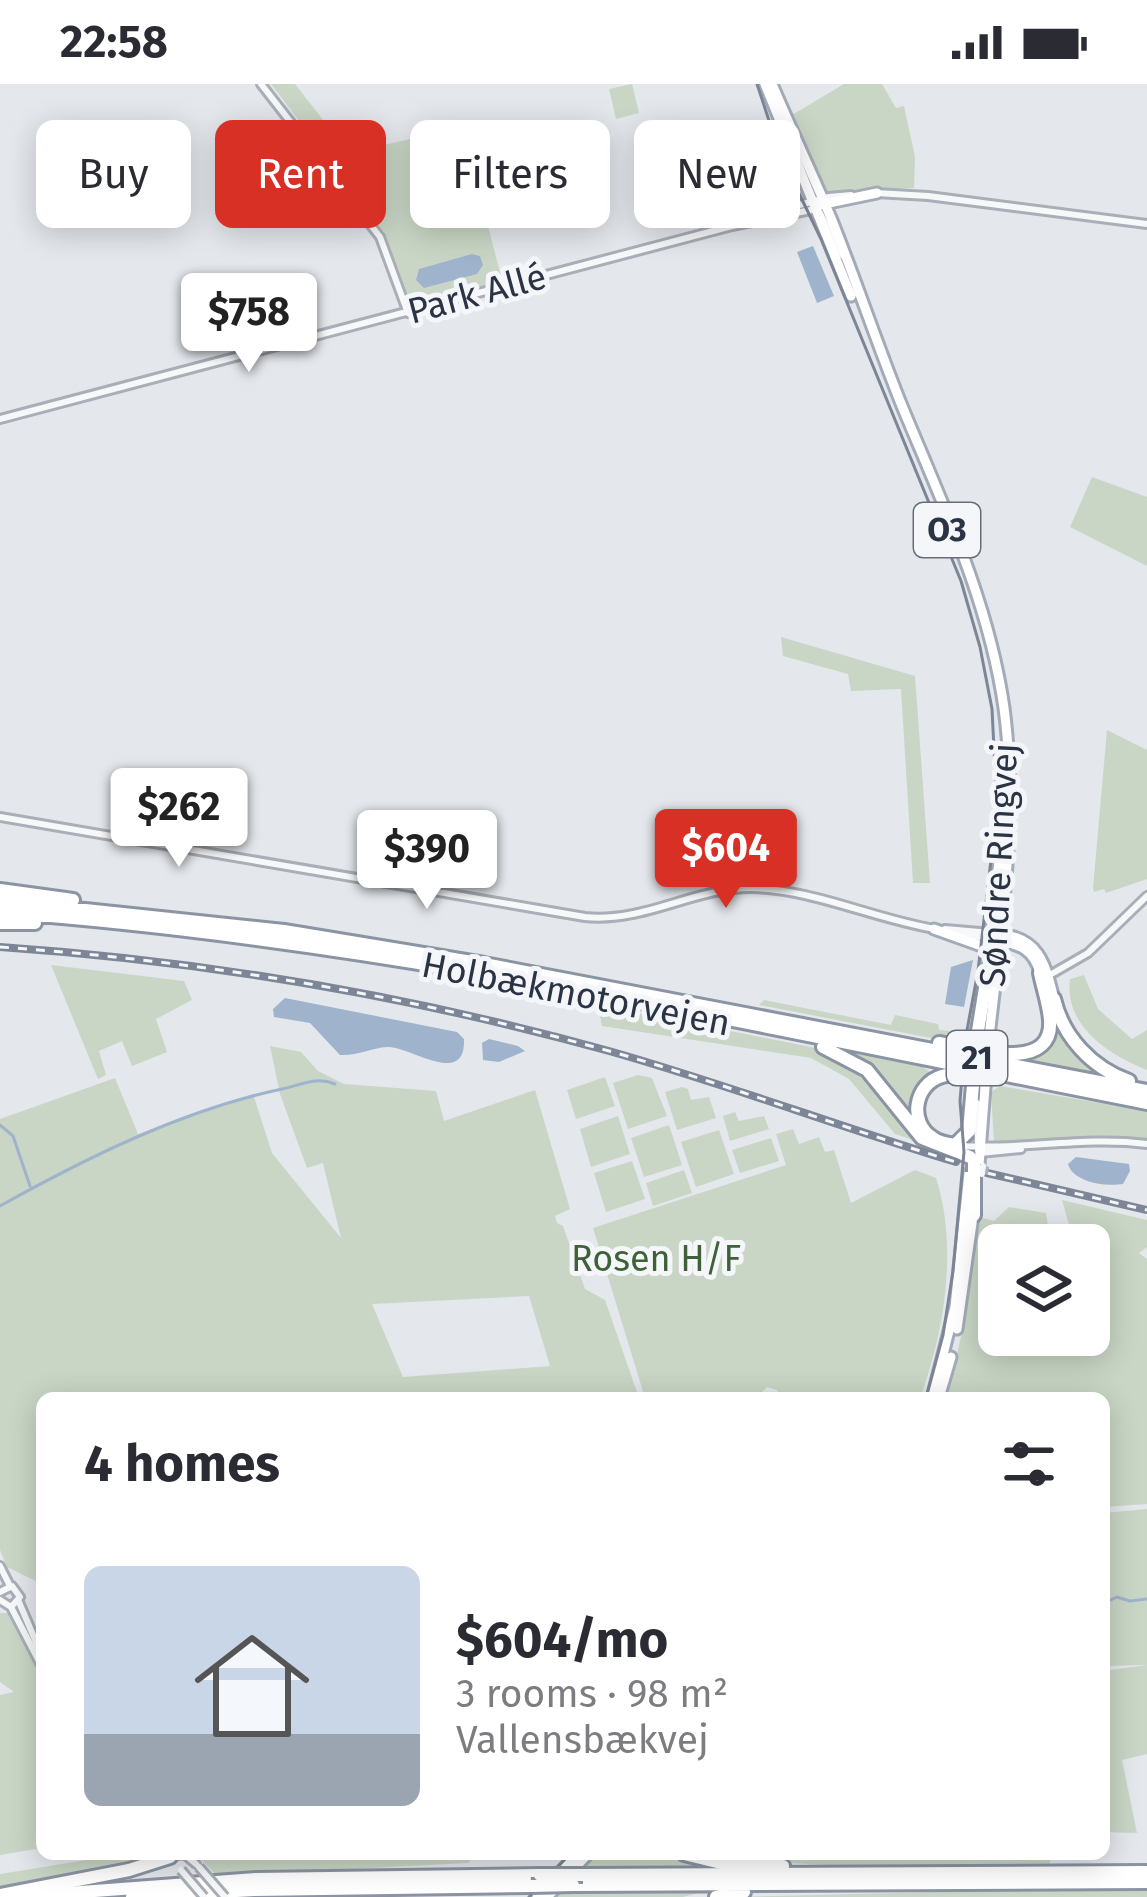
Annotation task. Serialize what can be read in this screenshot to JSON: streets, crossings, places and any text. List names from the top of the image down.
{
  "streets": {
    "highway": ["Holbækmotorvejen", "21"],
    "main road": ["O3", "Søndre Ringvej"],
    "street": ["Park Allé"]
  },
  "crossings": [
    ["Park Allé", "Søndre Ringvej"]
  ],
  "parks": ["Rosen H/F"],
  "page": {
    "status": "22:58",
    "chip": [
      "Buy",
      "Rent",
      "Filters",
      "New"
    ],
    "price": [
      "$758",
      "$262",
      "$604",
      "$390"
    ],
    "heading": "4 homes",
    "list": [
      {
        "name": "$604/mo",
        "note": "3 rooms · 98 m² · Vallensbækvej"
      }
    ]
  }
}
